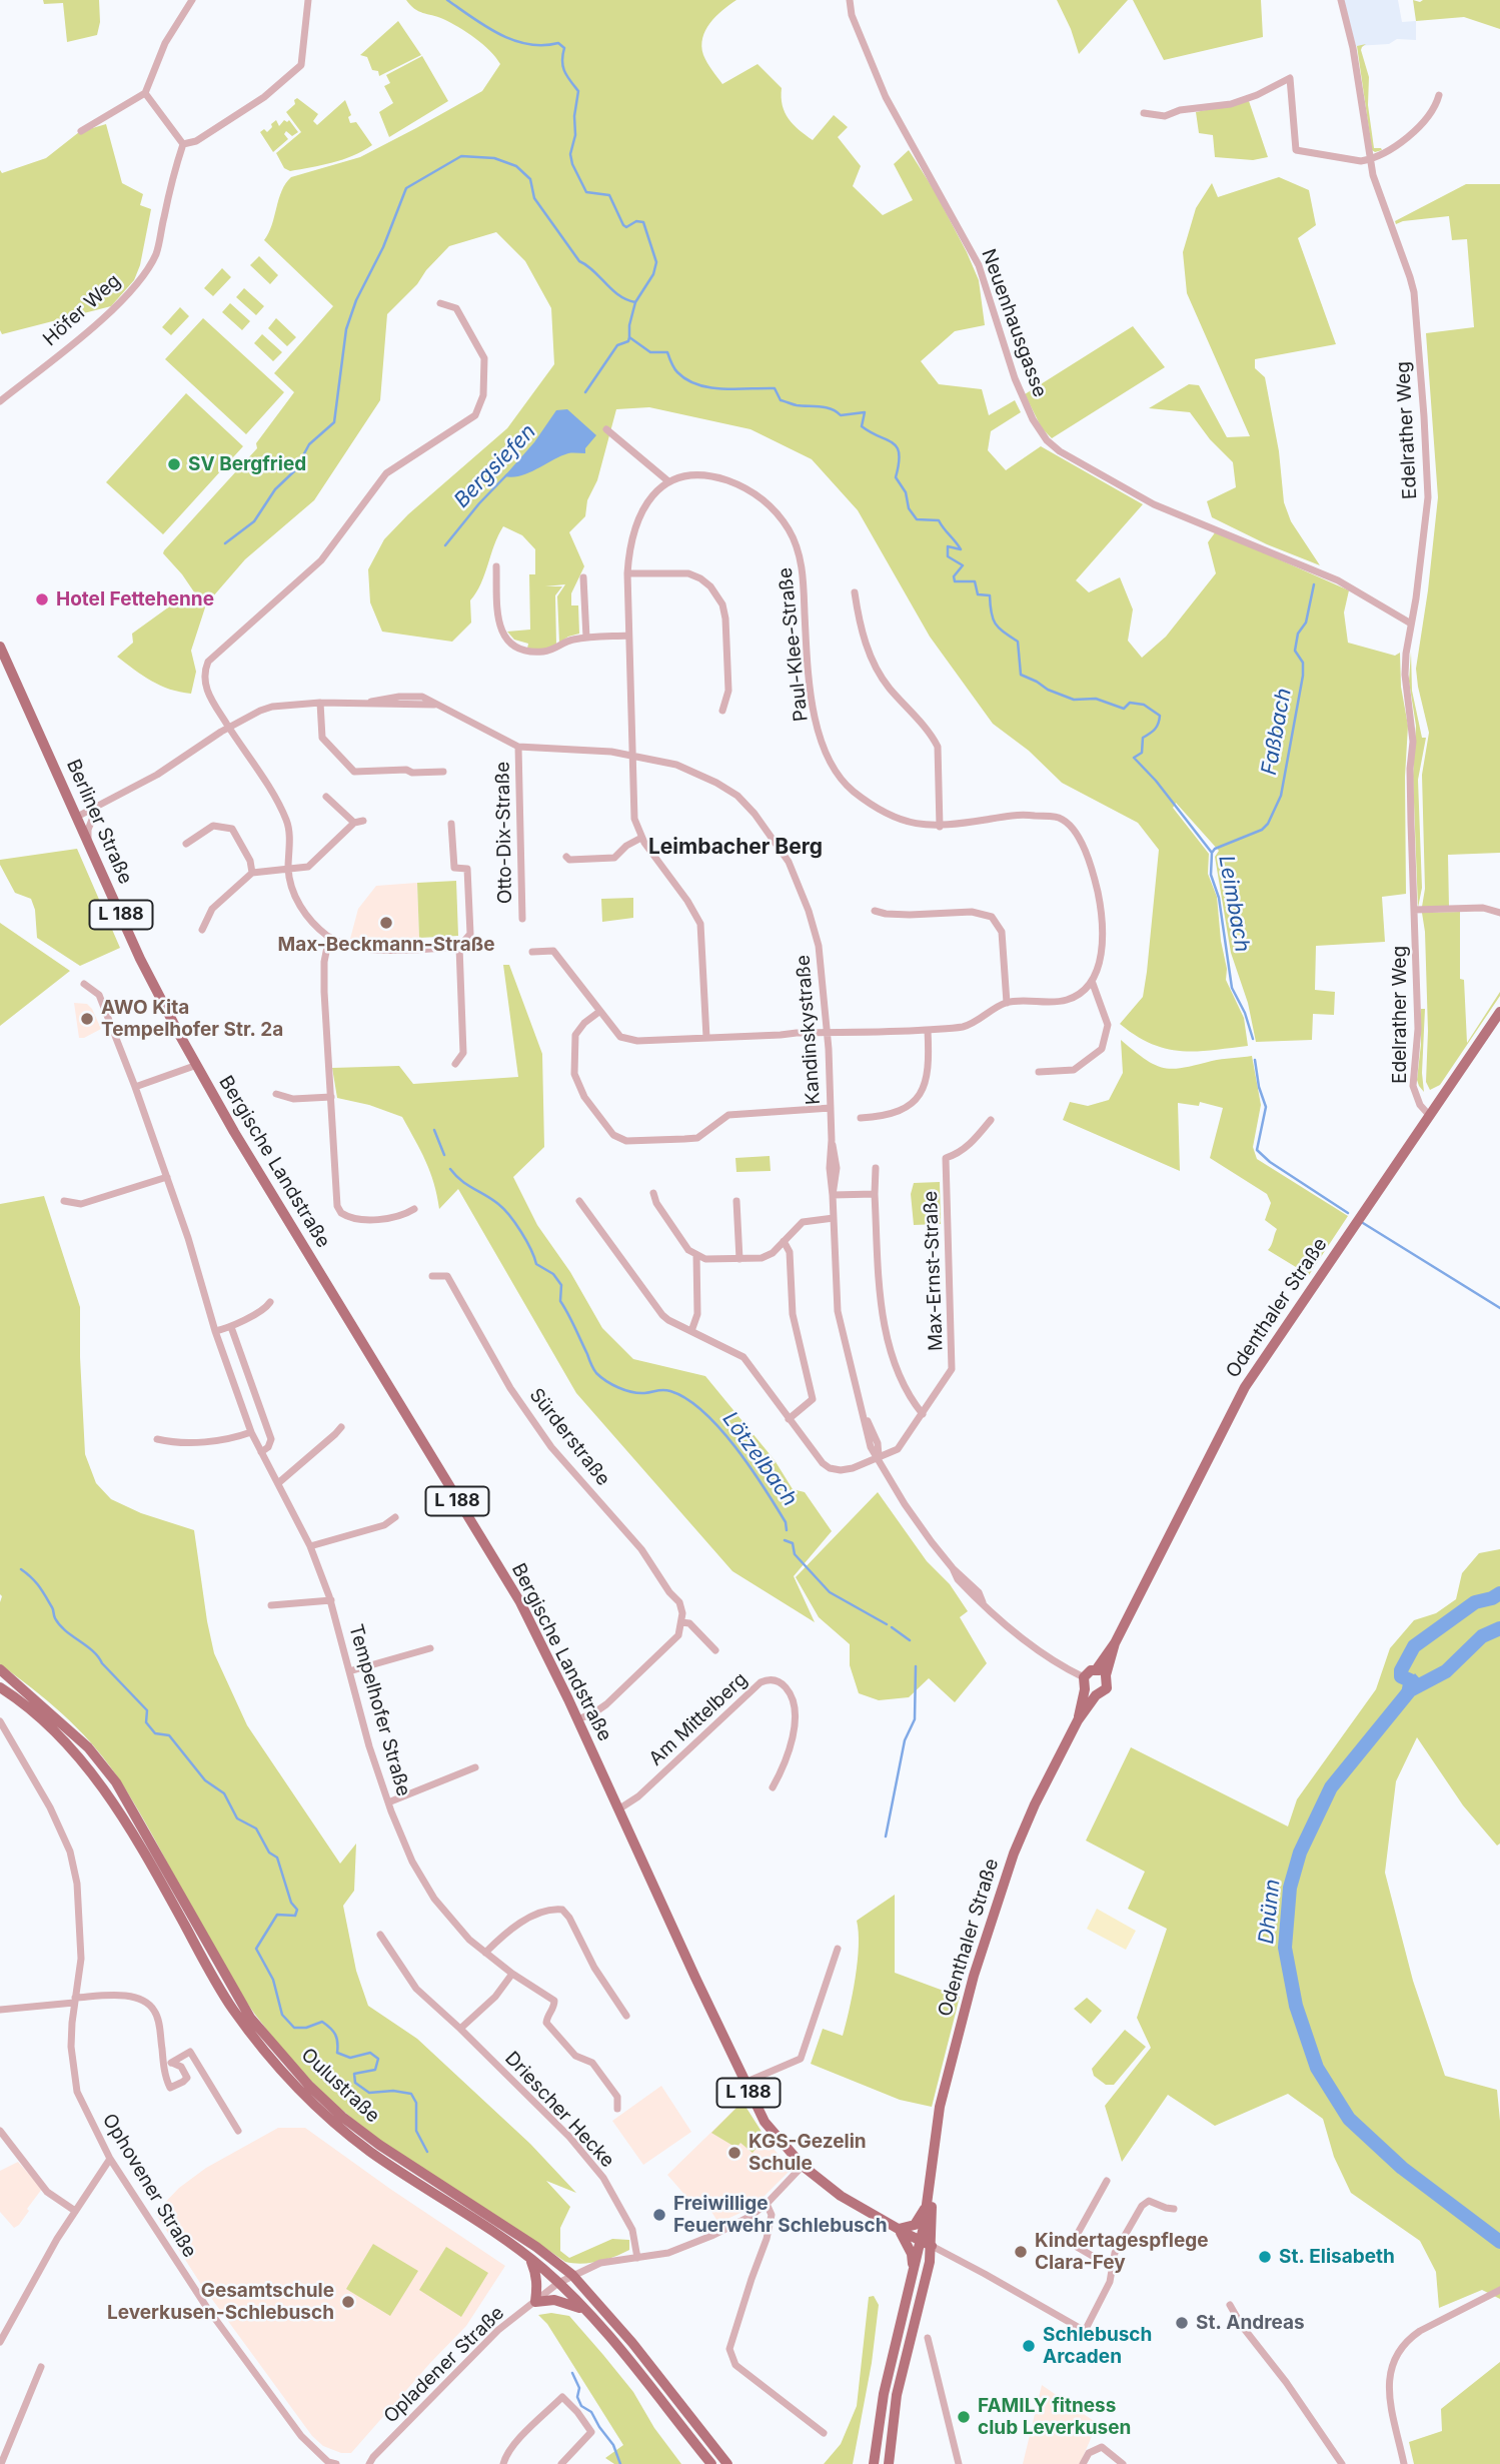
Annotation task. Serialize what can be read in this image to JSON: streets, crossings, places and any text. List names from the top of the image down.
{
  "streets": {
    "main road": [
      "Berliner Straße",
      "L 188",
      "Bergische Landstraße",
      "Odenthaler Straße",
      "Oulustraße"
    ],
    "street": [
      "Höfer Weg",
      "Neuenhausgasse",
      "Edelrather Weg",
      "Paul-Klee-Straße",
      "Otto-Dix-Straße",
      "Kandinskystraße",
      "Max-Ernst-Straße",
      "Sürderstraße",
      "Tempelhofer Straße",
      "Am Mittelberg",
      "Driescher Hecke",
      "Ophovener Straße",
      "Opladener Straße"
    ]
  },
  "crossings": [
    ["Neuenhausgasse", "Edelrather Weg"],
    ["Edelrather Weg", "Odenthaler Straße"],
    ["Berliner Straße", "Kandinskystraße"],
    ["Berliner Straße", "Bergische Landstraße"],
    ["Otto-Dix-Straße", "Kandinskystraße"],
    ["L 188", "Bergische Landstraße"],
    ["L 188", "Odenthaler Straße"],
    ["Kandinskystraße", "Max-Ernst-Straße"],
    ["Kandinskystraße", "Odenthaler Straße"],
    ["Bergische Landstraße", "Odenthaler Straße"],
    ["Bergische Landstraße", "Am Mittelberg"],
    ["Bergische Landstraße", "Opladener Straße"],
    ["Oulustraße", "Opladener Straße"],
    ["Driescher Hecke", "Opladener Straße"]
  ],
  "districts": ["Leimbacher Berg"],
  "water": [
    "Bergsiefen",
    "Faßbach",
    "Leimbach",
    "Lötzelbach",
    "Dhünn"
  ],
  "places": [
    "SV Bergfried",
    "Hotel Fettehenne",
    "Max-Beckmann-Straße",
    "AWO Kita Tempelhofer Str. 2a",
    "KGS-Gezelin Schule",
    "Freiwillige Feuerwehr Schlebusch",
    "Kindertagespflege Clara-Fey",
    "St. Elisabeth",
    "Gesamtschule Leverkusen-Schlebusch",
    "St. Andreas",
    "Schlebusch Arcaden",
    "FAMILY fitness club Leverkusen"
  ]
}
